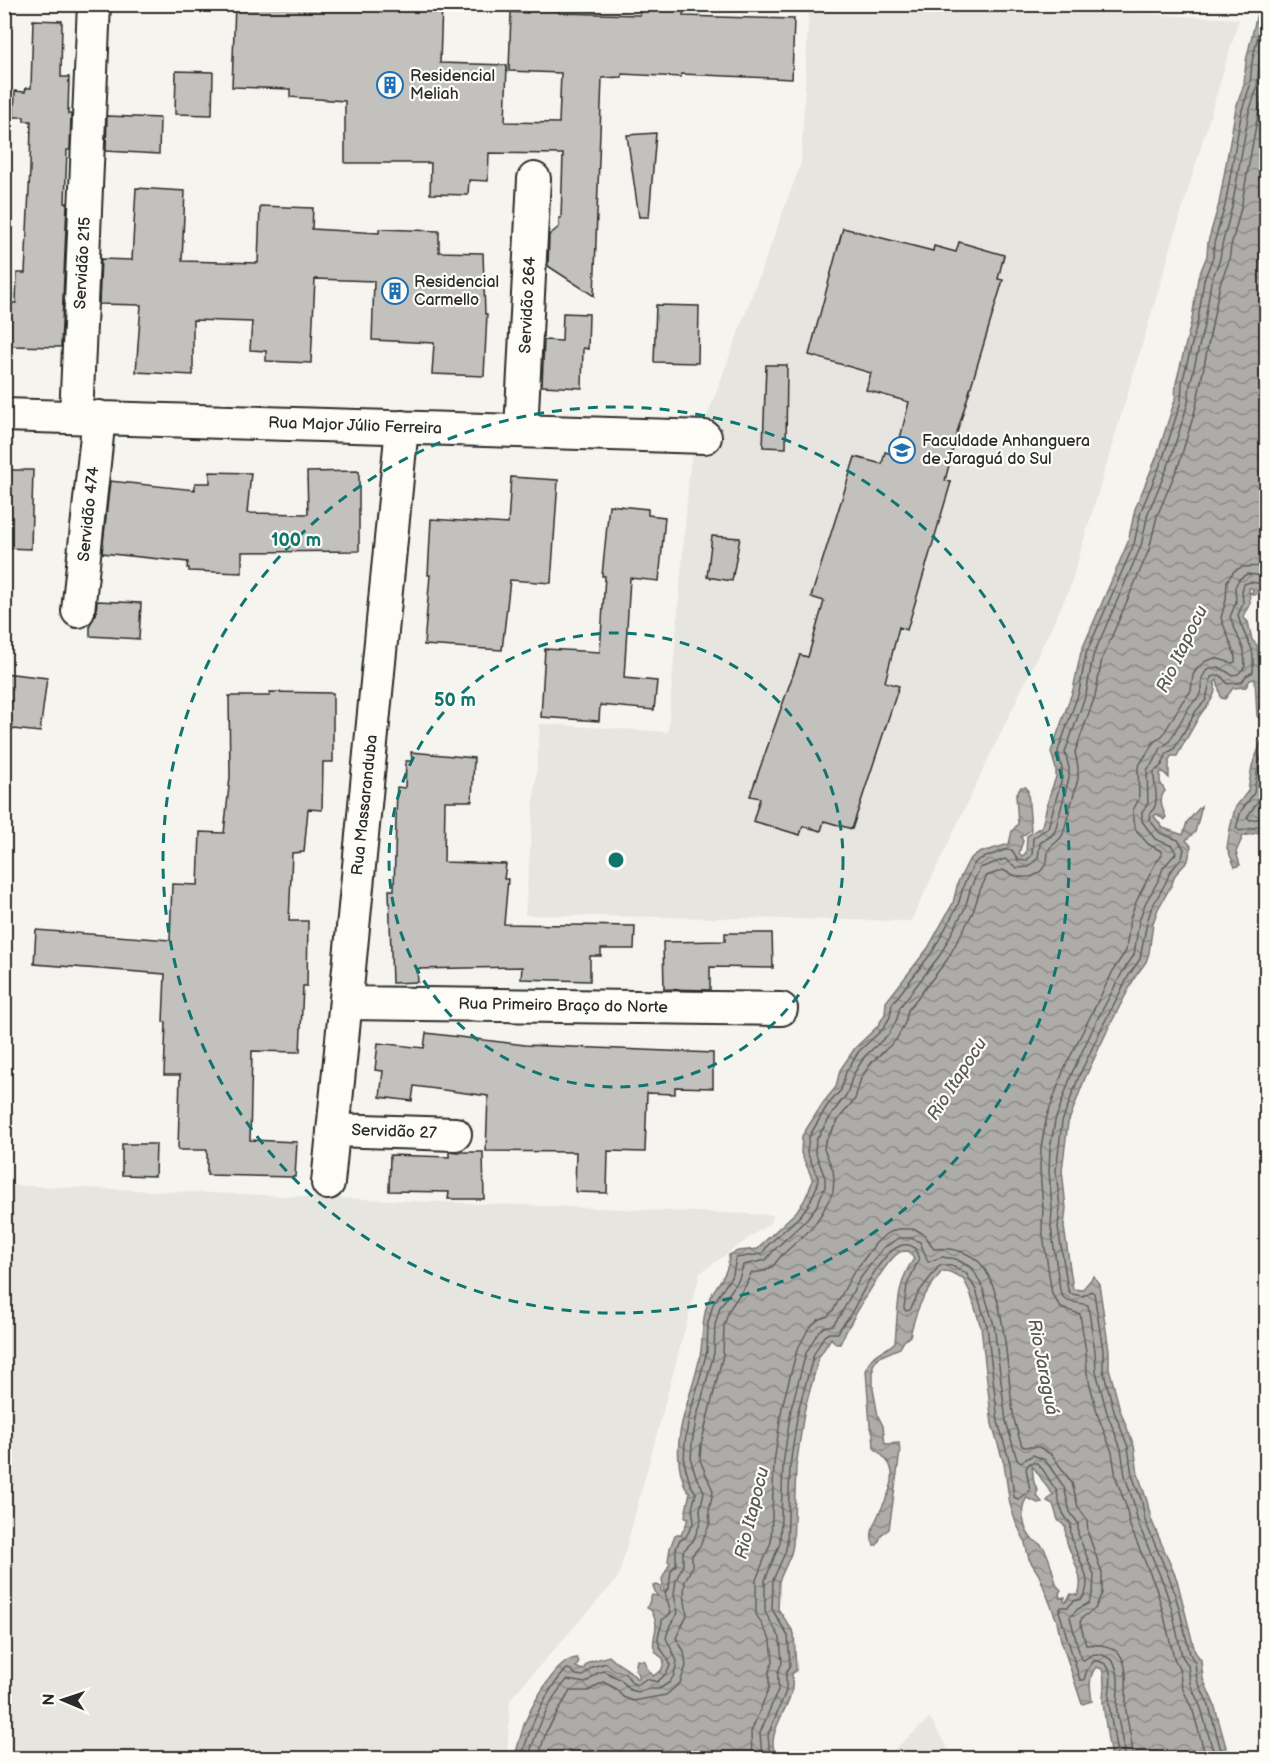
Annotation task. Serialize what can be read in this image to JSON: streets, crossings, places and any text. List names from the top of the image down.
{
  "streets": {
    "street": [
      "Servidão 215",
      "Servidão 264",
      "Rua Major Júlio Ferreira",
      "Servidão 474",
      "Rua Massaranduba",
      "Rua Primeiro Braço do Norte",
      "Servidão 27"
    ]
  },
  "crossings": [
    ["Servidão 215", "Rua Major Júlio Ferreira"],
    ["Servidão 215", "Servidão 474"],
    ["Servidão 264", "Rua Major Júlio Ferreira"],
    ["Rua Major Júlio Ferreira", "Servidão 474"],
    ["Rua Major Júlio Ferreira", "Rua Massaranduba"],
    ["Rua Massaranduba", "Rua Primeiro Braço do Norte"],
    ["Rua Massaranduba", "Servidão 27"]
  ],
  "water": ["Rio Itapocu", "Rio Jaraguá"],
  "places": {
    "building": ["Residencial Meliah", "Residencial Carmello"],
    "school or university": ["Faculdade Anhanguera de Jaraguá do Sul"]
  },
  "north": "left",
  "rings": ["100 m", "50 m"]
}
